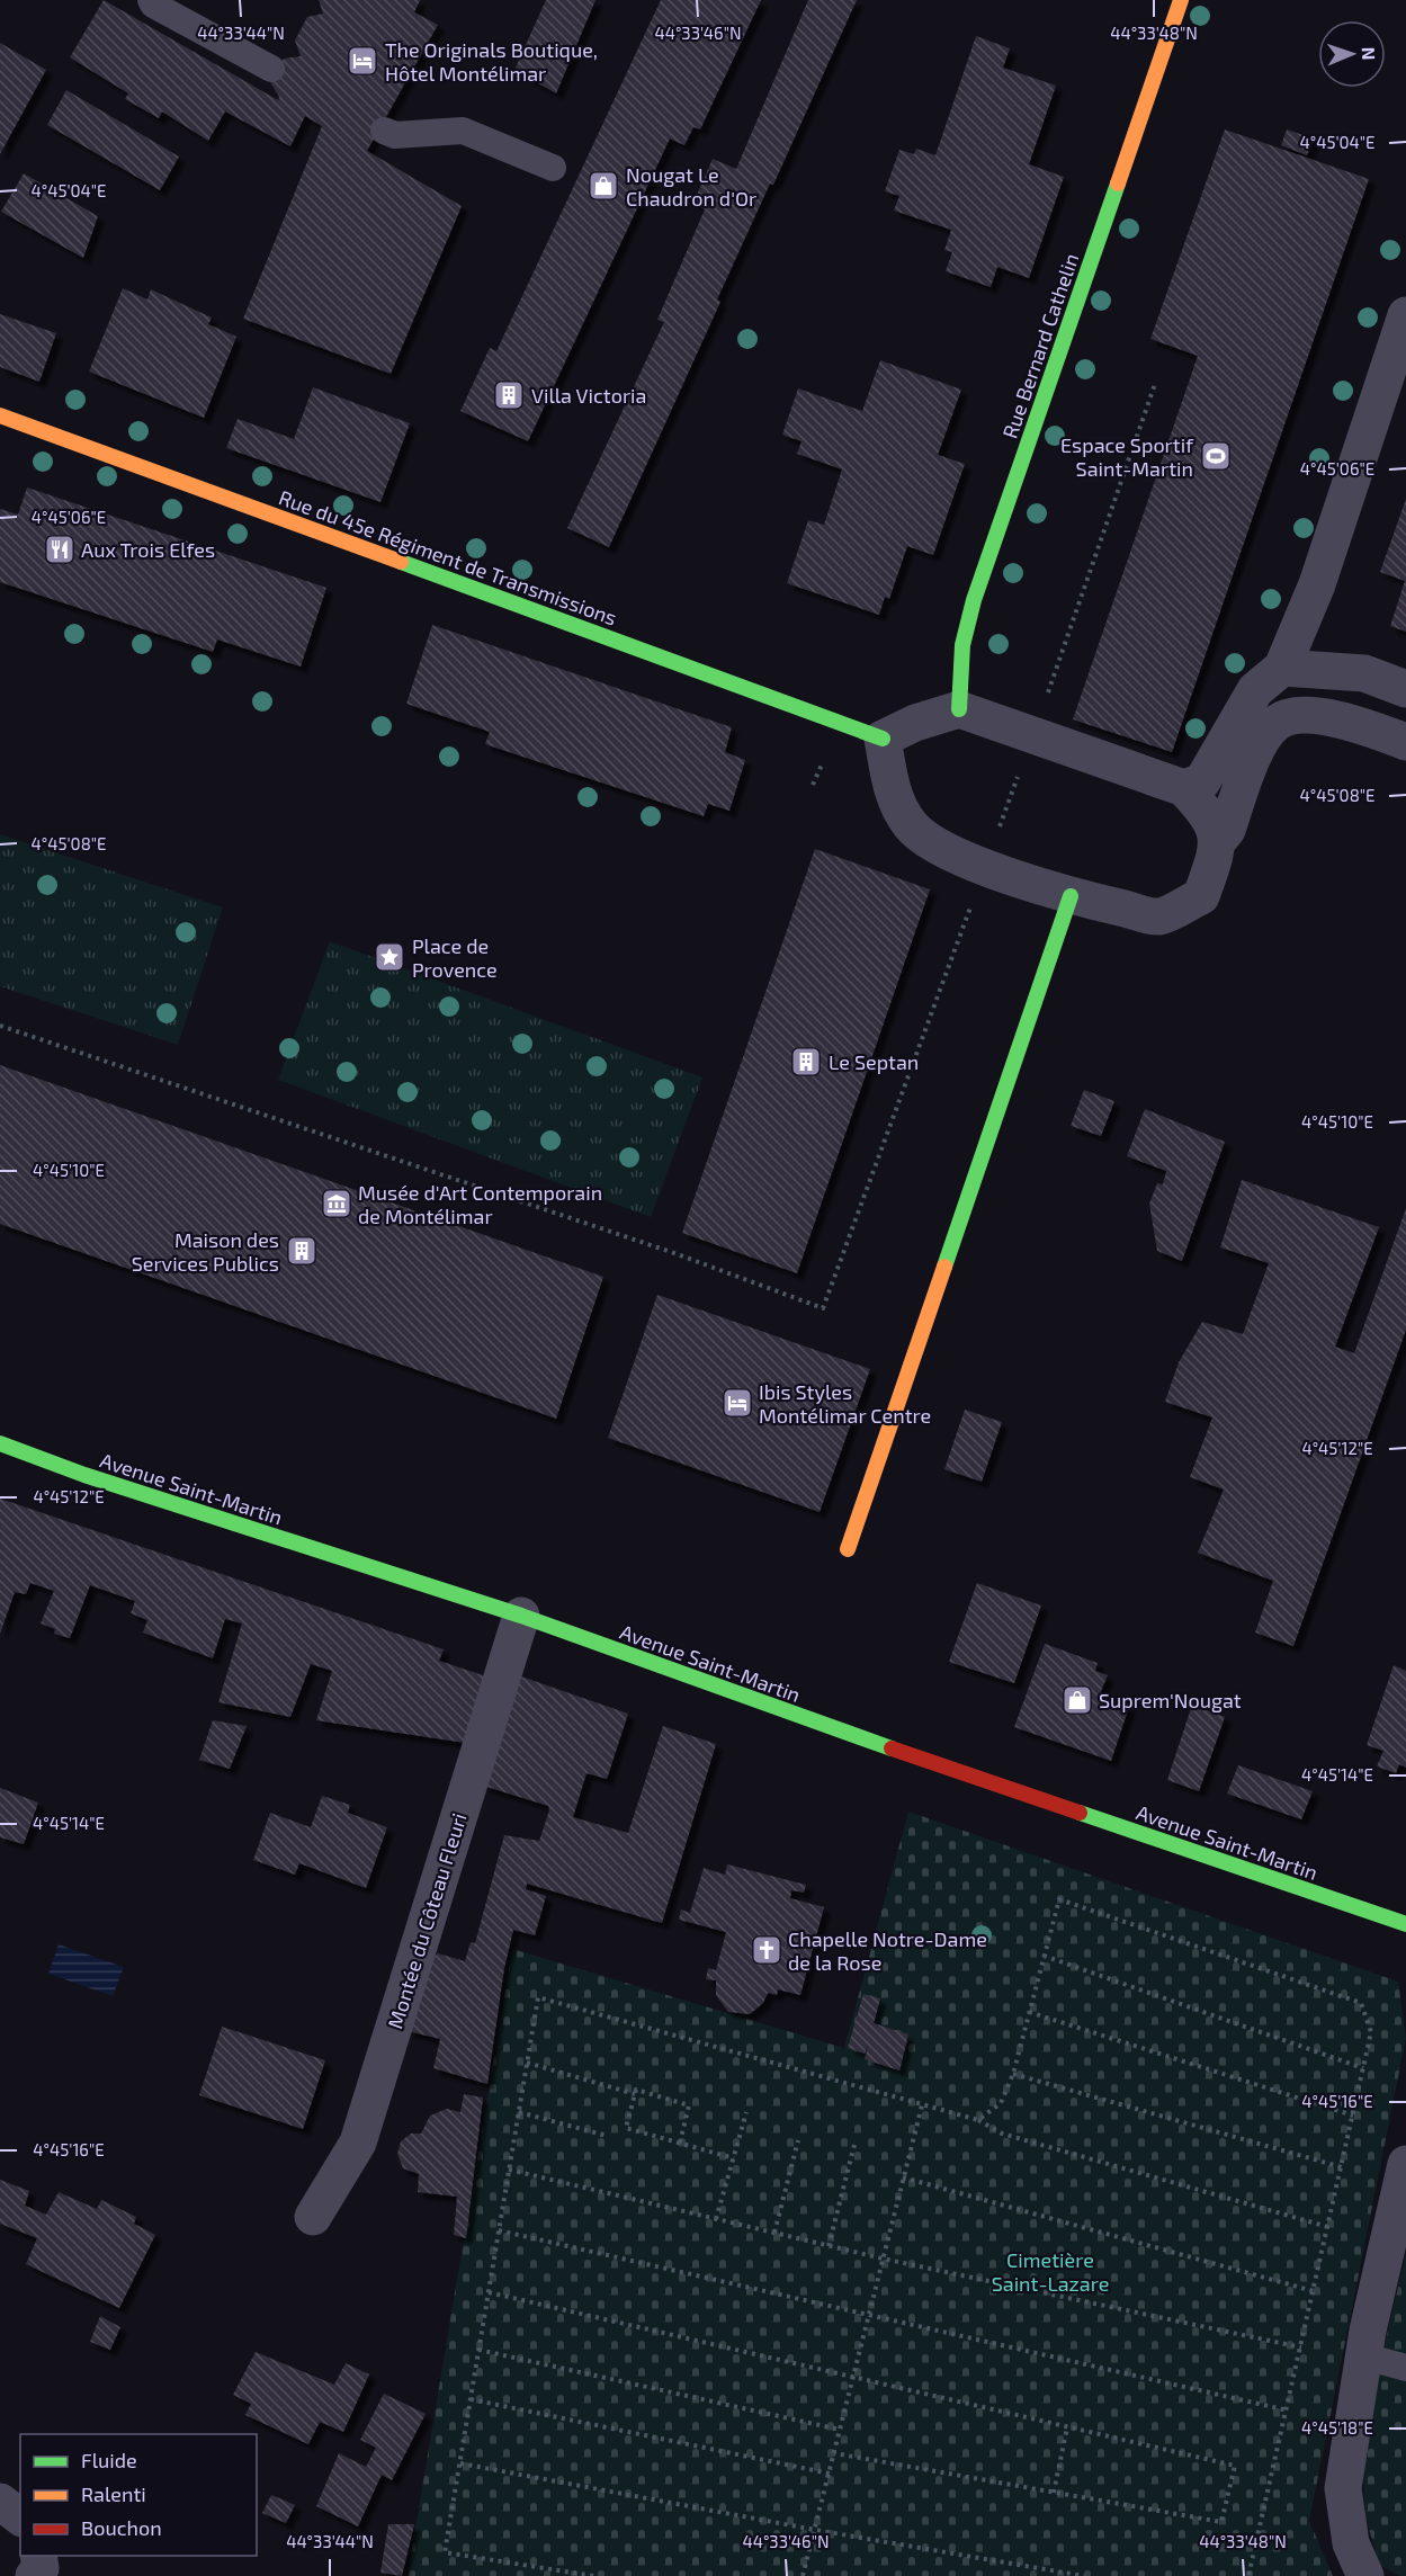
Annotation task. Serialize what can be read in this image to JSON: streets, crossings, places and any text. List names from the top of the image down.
{
  "streets": {
    "street": [
      "Rue Bernard Cathelin",
      "Rue du 45e Régiment de Transmissions",
      "Avenue Saint-Martin",
      "Montée du Côteau Fleuri"
    ]
  },
  "crossings": [
    ["Avenue Saint-Martin", "Montée du Côteau Fleuri"]
  ],
  "parks": ["Cimetière Saint-Lazare"],
  "places": {
    "hotel": ["The Originals Boutique, Hôtel Montélimar", "Ibis Styles Montélimar Centre"],
    "shop": ["Nougat Le Chaudron d'Or", "Suprem'Nougat"],
    "building": ["Villa Victoria", "Le Septan", "Maison des Services Publics"],
    "sports": ["Espace Sportif Saint-Martin"],
    "restaurant": ["Aux Trois Elfes"],
    "place": ["Place de Provence"],
    "museum": ["Musée d'Art Contemporain de Montélimar"],
    "church": ["Chapelle Notre-Dame de la Rose"]
  },
  "legend": ["Fluide", "Ralenti", "Bouchon"],
  "north": "right",
  "coordinates": [
    "44°33'44\"N",
    "44°33'46\"N",
    "44°33'48\"N",
    "4°45'04\"E",
    "4°45'06\"E",
    "4°45'08\"E",
    "4°45'10\"E",
    "4°45'12\"E",
    "4°45'14\"E",
    "4°45'16\"E",
    "4°45'18\"E"
  ]
}
